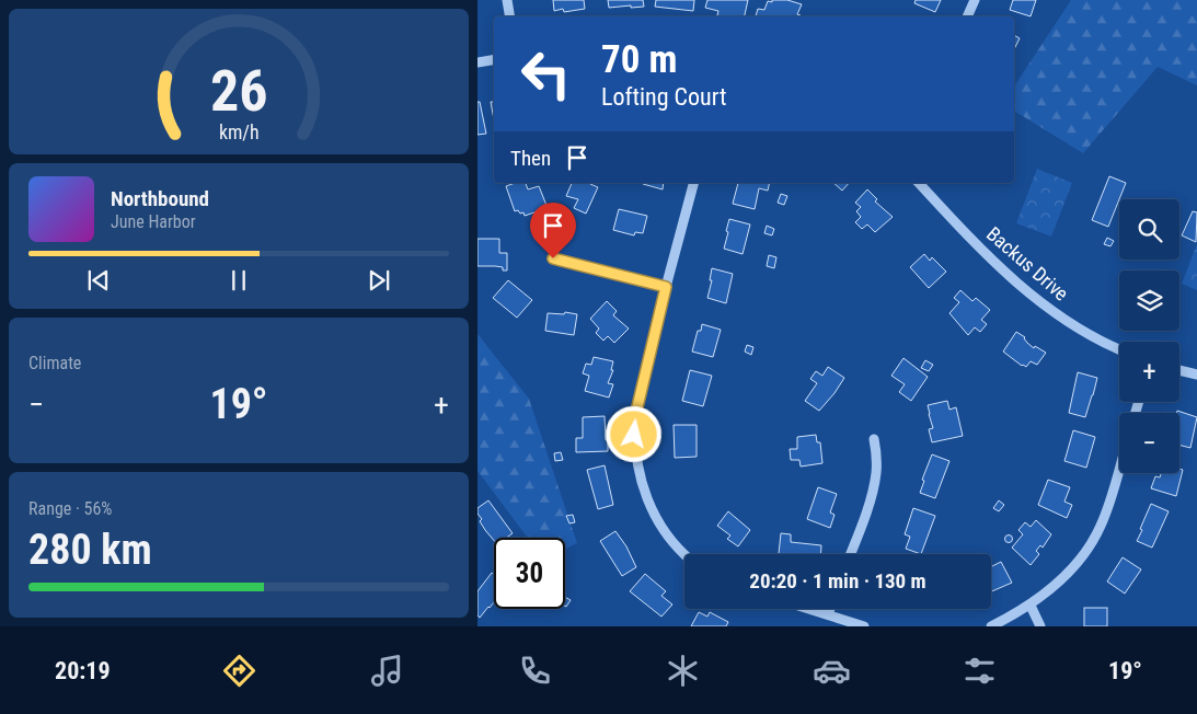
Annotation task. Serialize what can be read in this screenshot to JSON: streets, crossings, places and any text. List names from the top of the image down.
{
  "streets": {
    "street": ["Backus Drive"]
  },
  "page": {
    "turn": ["70 m", "Lofting Court"],
    "then": "Then",
    "song": ["Northbound", "June Harbor"],
    "map_buttons": ["+", "−"],
    "tile": [
      "Climate",
      ["Range · 56%", "280 km"]
    ],
    "heat": ["−", "19°", "+"],
    "limit": "30",
    "trip": "20:20 · 1 min · 130 m",
    "tabs": ["20:19", "19°"],
    "gauge": ["26", "km/h"]
  }
}
